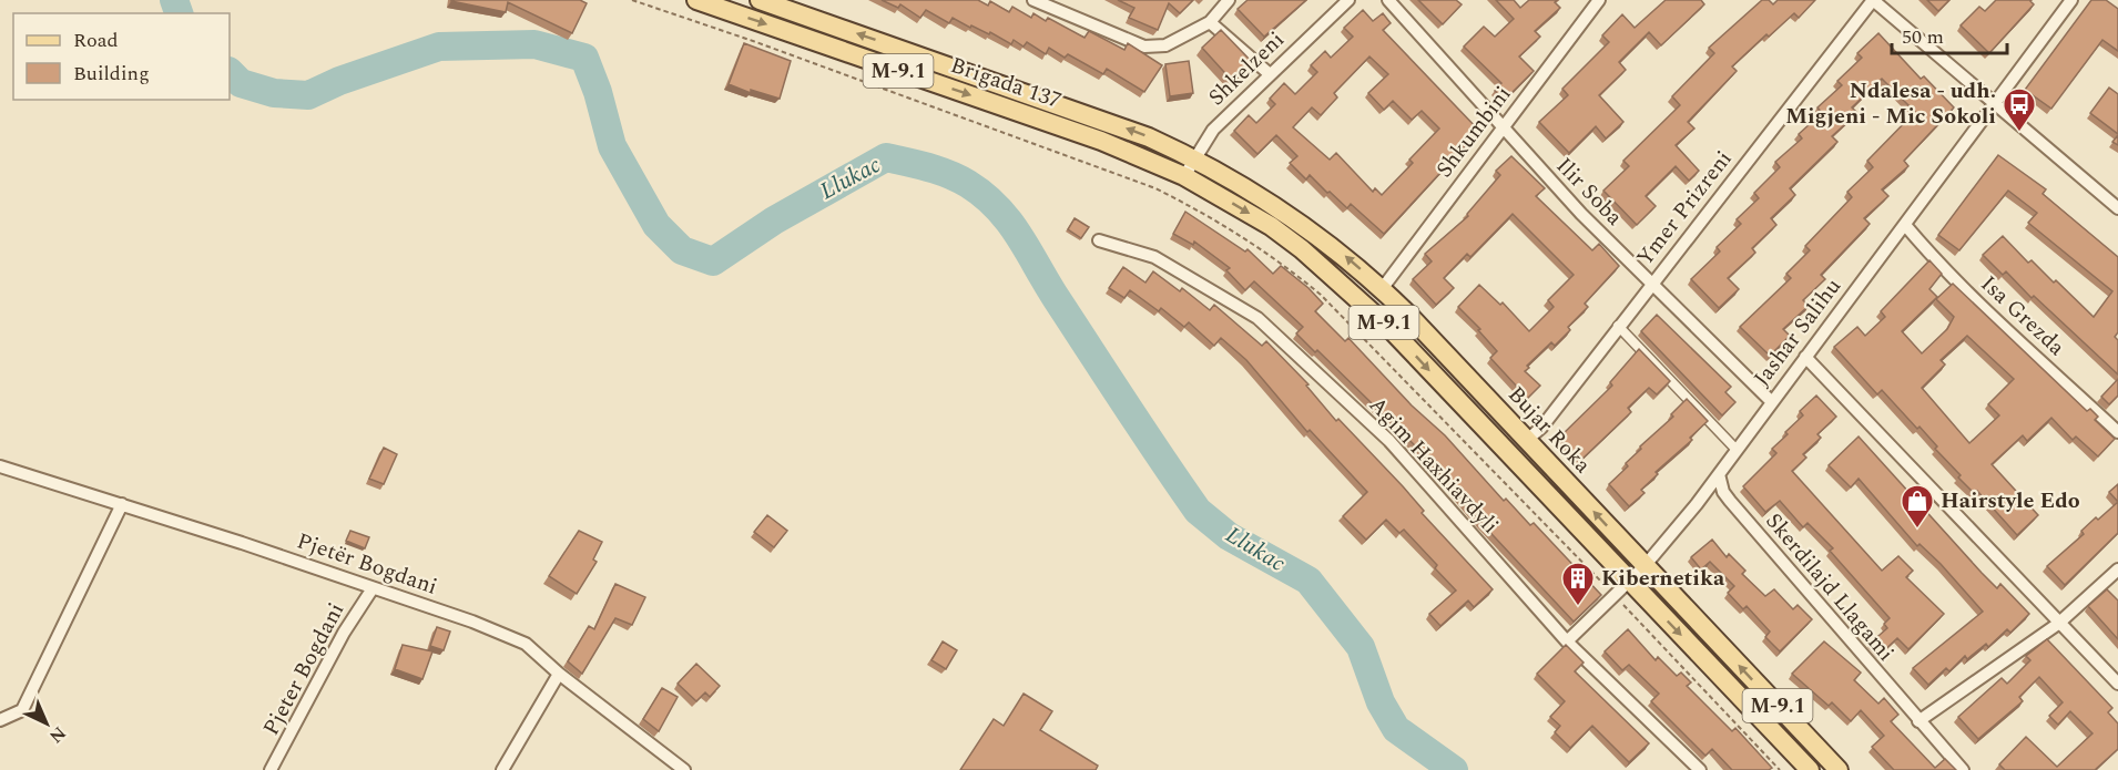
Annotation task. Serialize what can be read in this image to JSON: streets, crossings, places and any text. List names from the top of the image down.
{
  "streets": {
    "main road": ["M-9.1", "Brigada 137", "Bujar Roka"],
    "street": [
      "Shkelzeni",
      "Shkumbini",
      "Ilir Soba",
      "Ymer Prizreni",
      "Isa Grezda",
      "Jashar Salihu",
      "Agim Haxhiavdyli",
      "Pjetër Bogdani",
      "Skerdilajd Llagami",
      "Pjeter Bogdani"
    ]
  },
  "crossings": [
    ["Shkelzeni", "Brigada 137"],
    ["Shkelzeni", "Bujar Roka"],
    ["Brigada 137", "Bujar Roka"],
    ["Shkumbini", "Ilir Soba"],
    ["Shkumbini", "Bujar Roka"],
    ["Ilir Soba", "Ymer Prizreni"],
    ["Ilir Soba", "Jashar Salihu"],
    ["Ymer Prizreni", "Bujar Roka"],
    ["Isa Grezda", "Jashar Salihu"],
    ["Jashar Salihu", "Bujar Roka"],
    ["Jashar Salihu", "Skerdilajd Llagami"],
    ["Pjetër Bogdani", "Pjeter Bogdani"]
  ],
  "water": ["Llukac"],
  "places": {
    "bus stop": ["Ndalesa - udh. Migjeni - Mic Sokoli"],
    "shop": ["Hairstyle Edo"],
    "building": ["Kibernetika"]
  },
  "legend": ["Road", "Building"],
  "scale_bar": "50 m",
  "north": "bottom right"
}
